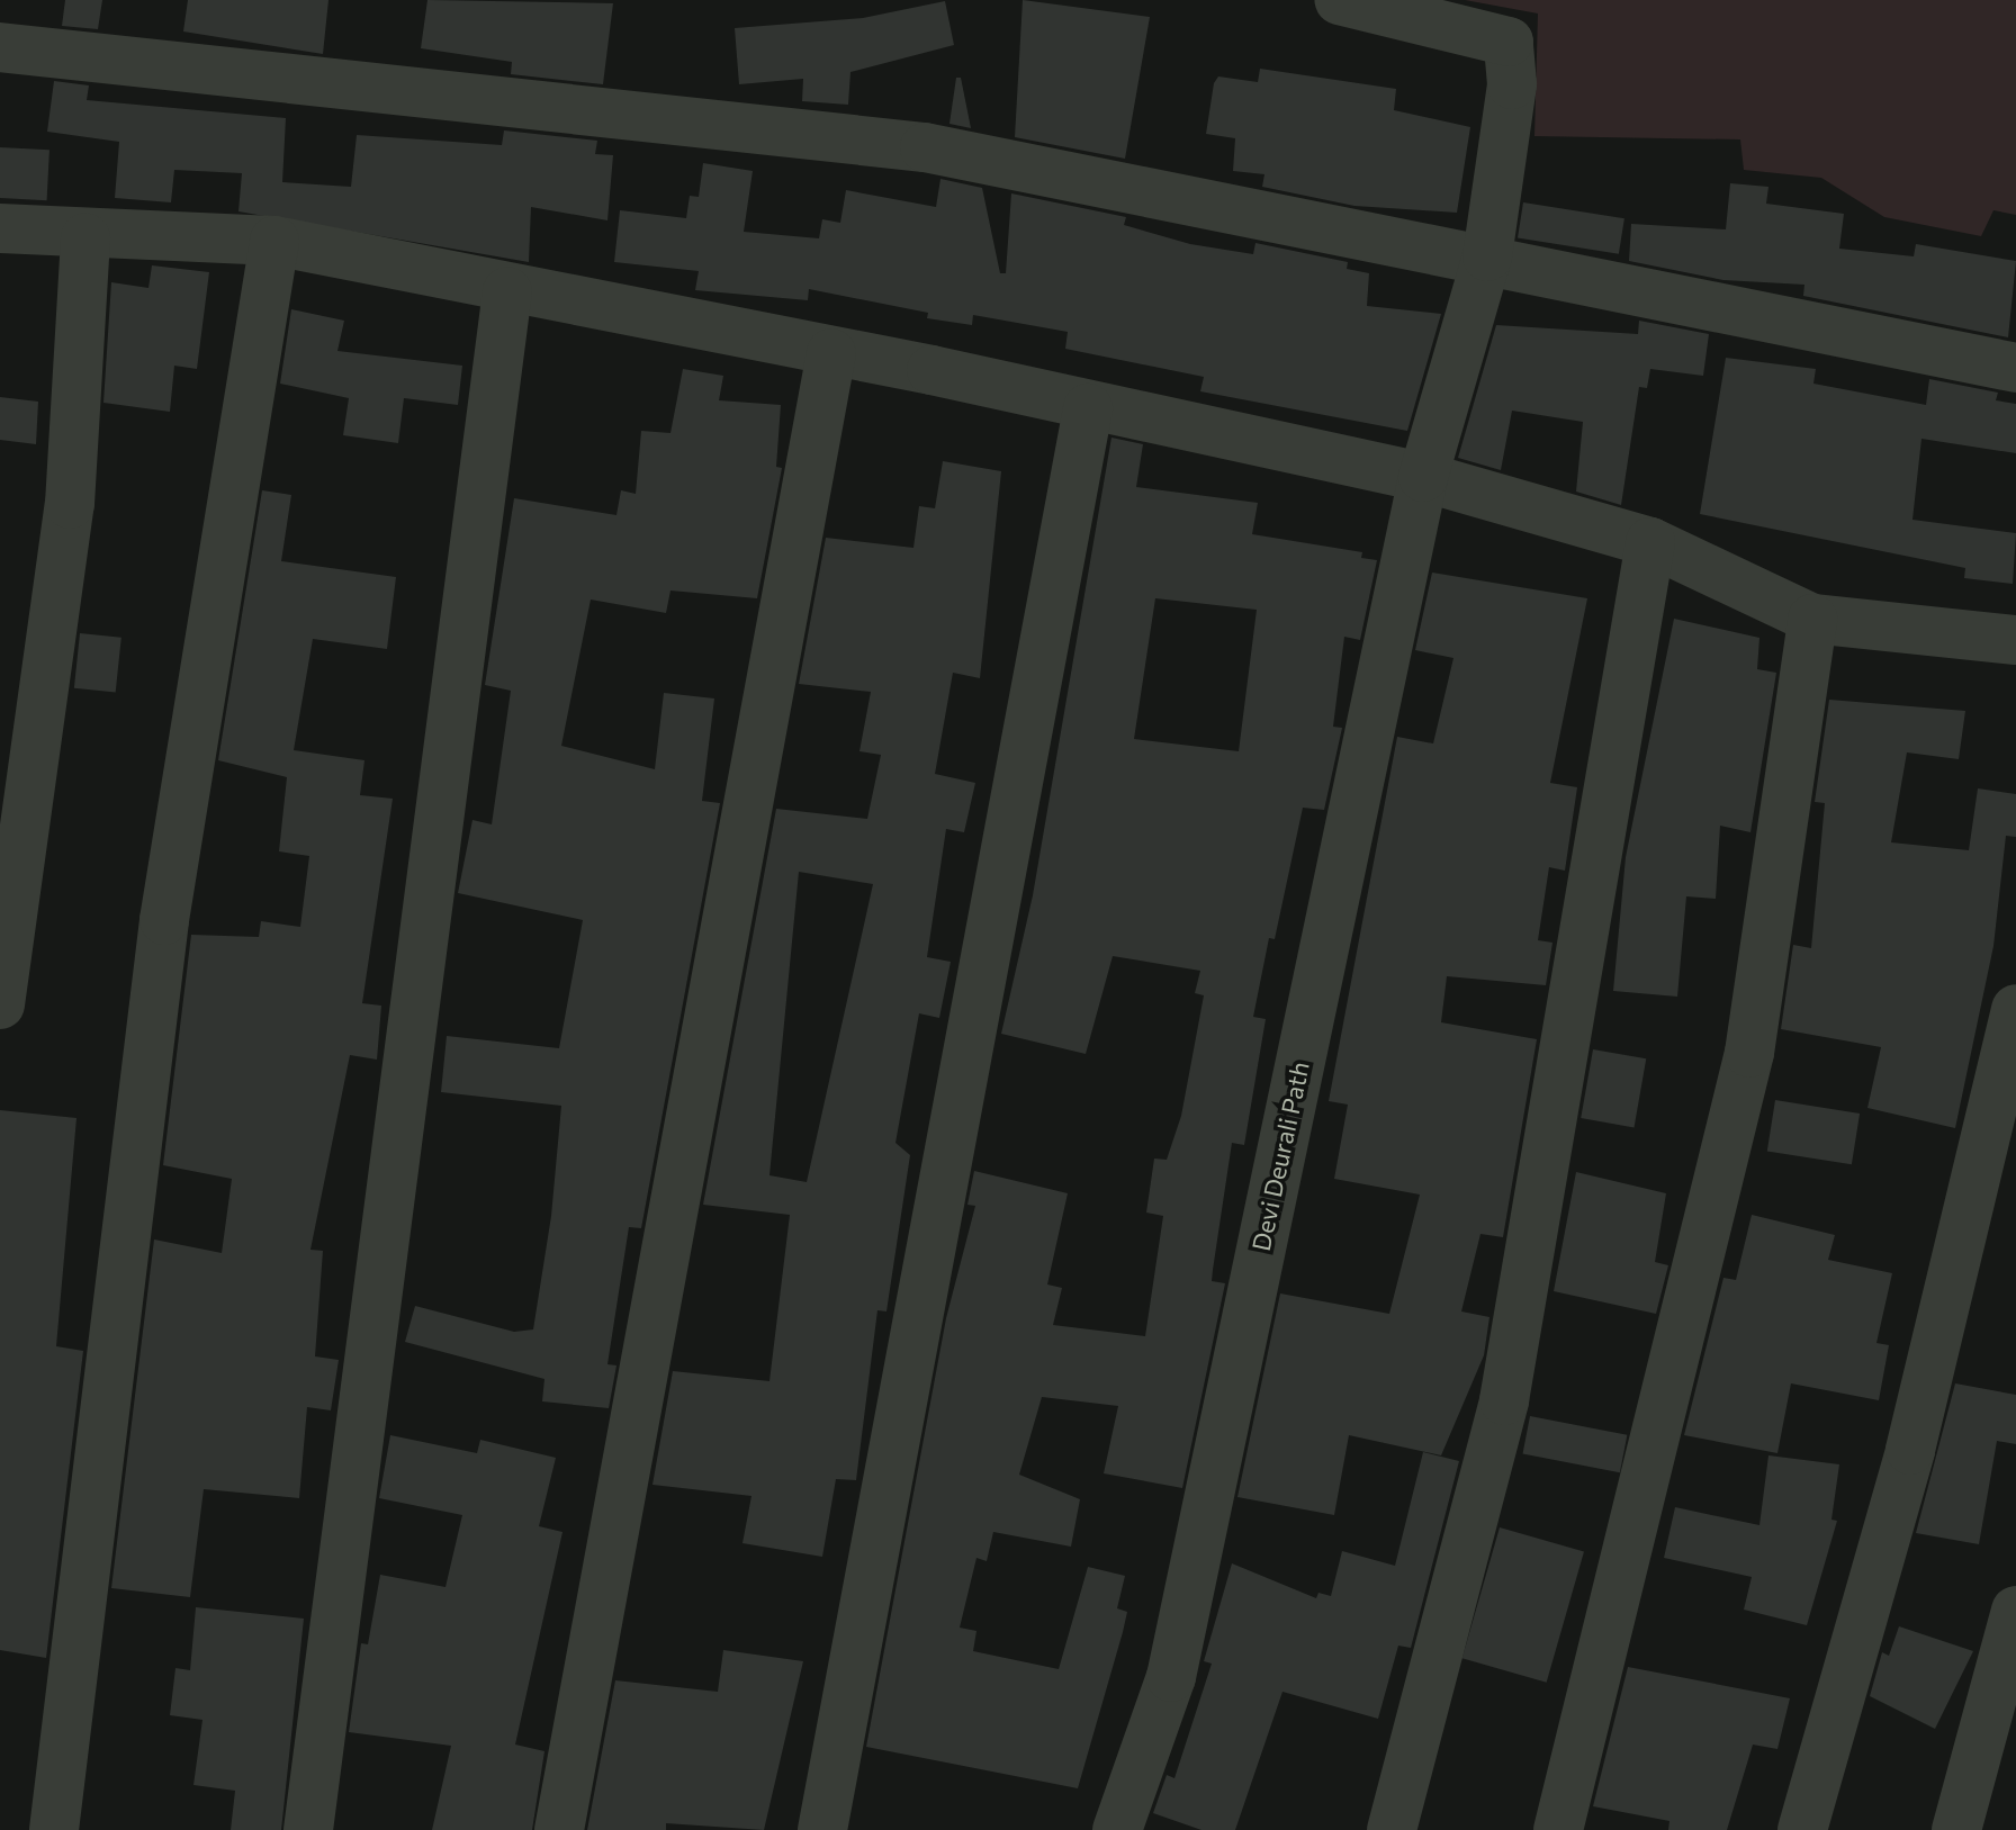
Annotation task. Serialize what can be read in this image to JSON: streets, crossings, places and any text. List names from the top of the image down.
{
  "streets": {
    "street": ["Devi Deurali Path"]
  }
}
